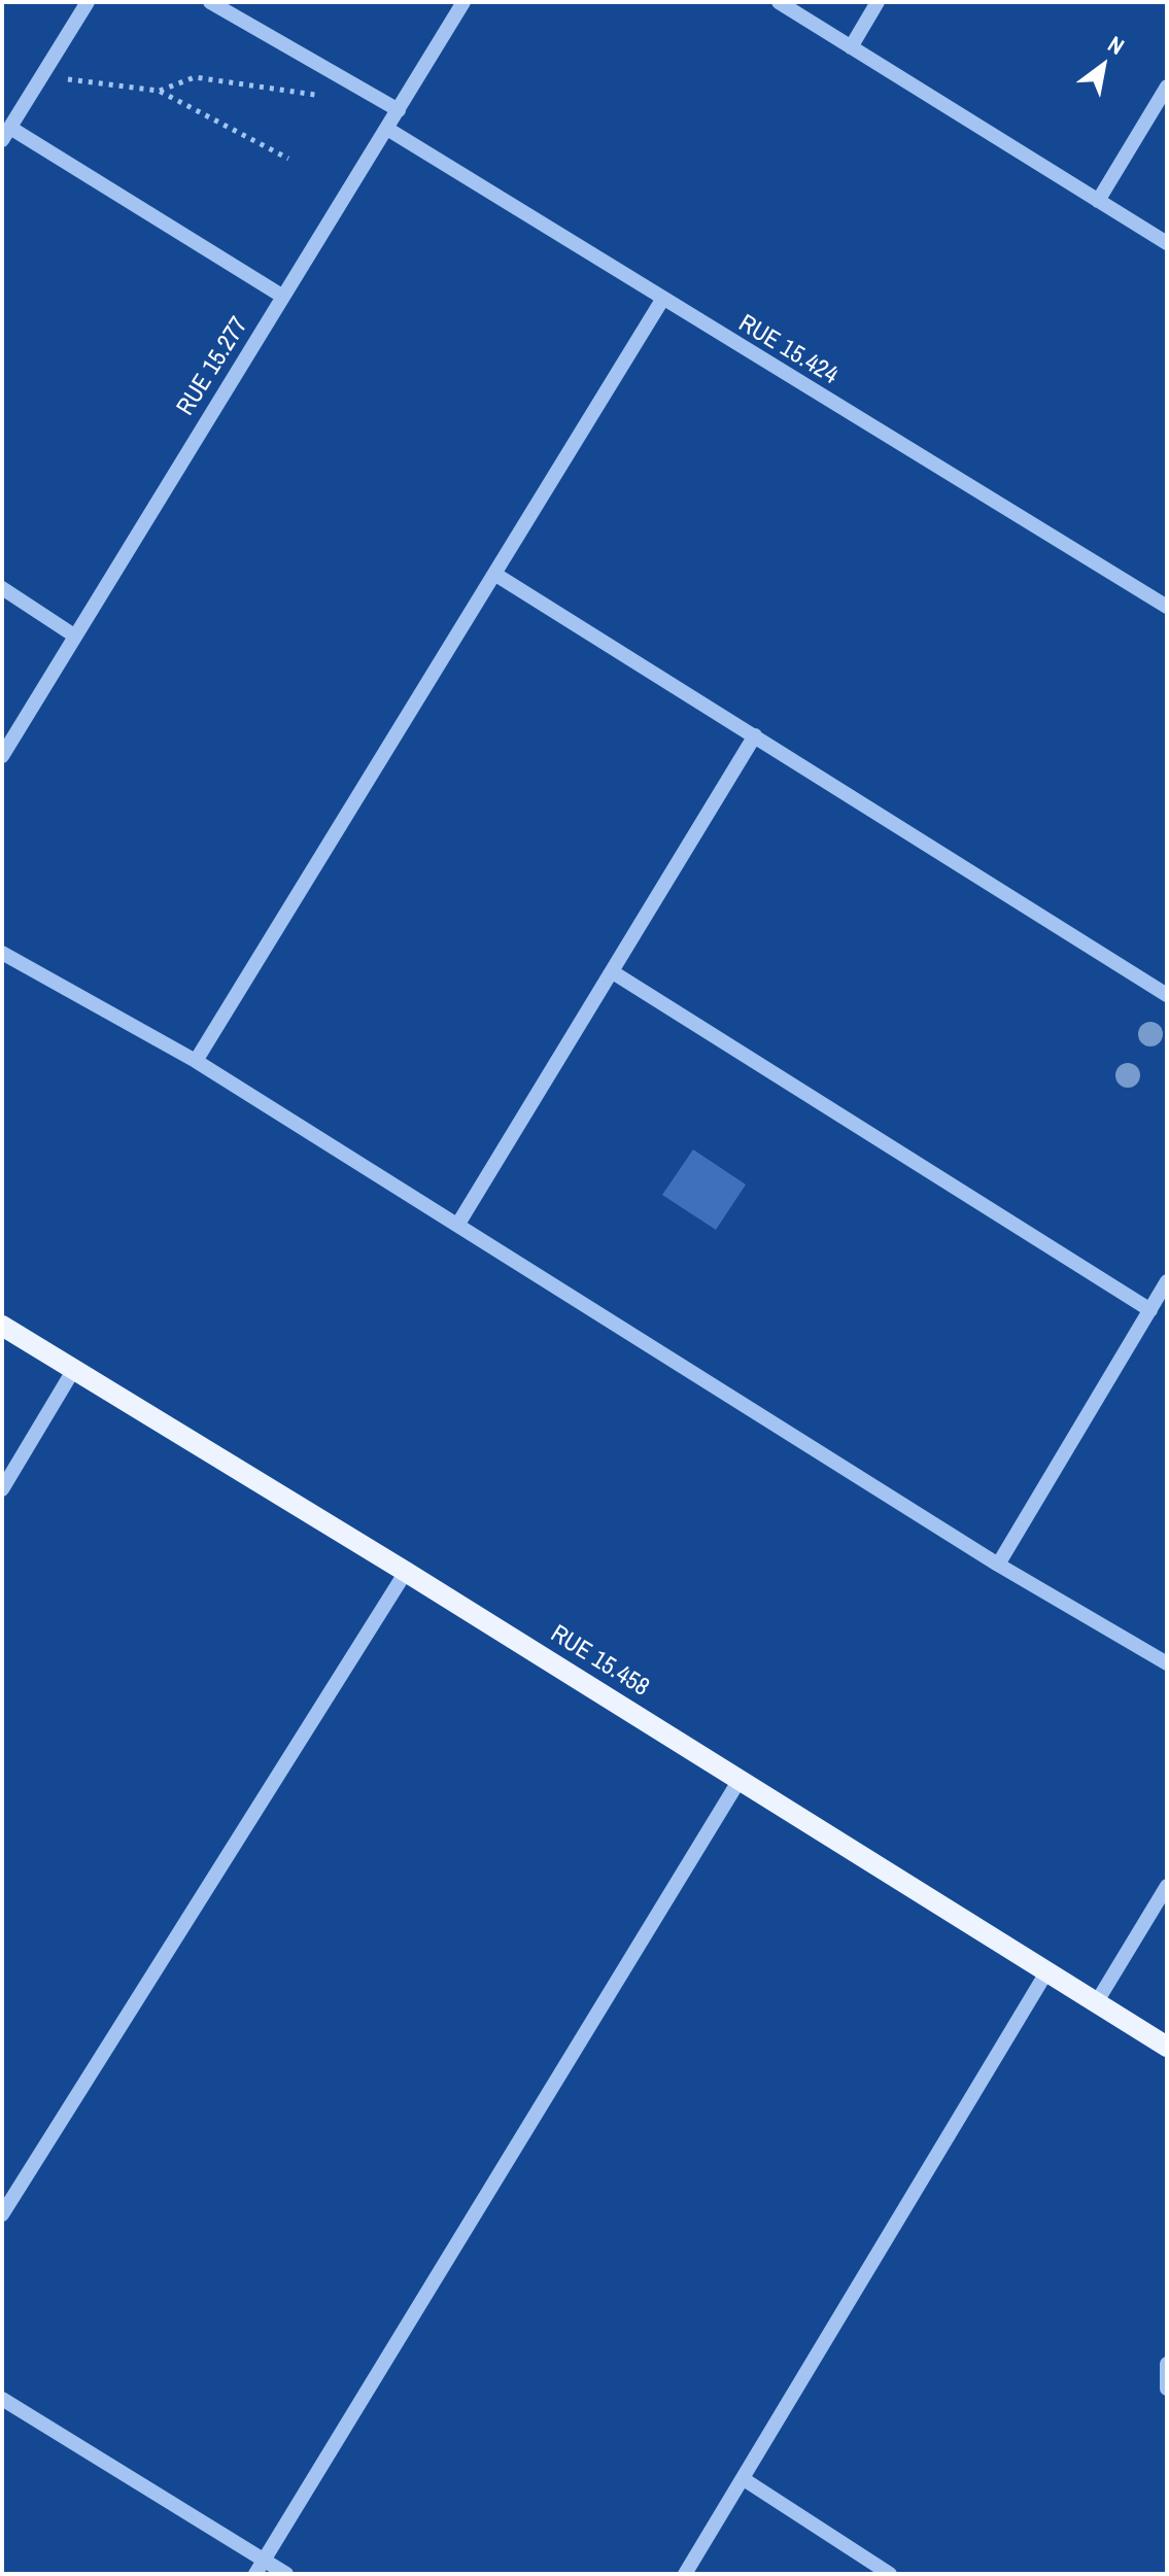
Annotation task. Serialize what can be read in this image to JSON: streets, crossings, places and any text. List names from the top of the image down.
{
  "streets": {
    "main road": ["RUE 15.458"],
    "street": ["RUE 15.424", "RUE 15.277"]
  },
  "crossings": [
    ["RUE 15.424", "RUE 15.277"]
  ],
  "north": "top right"
}
